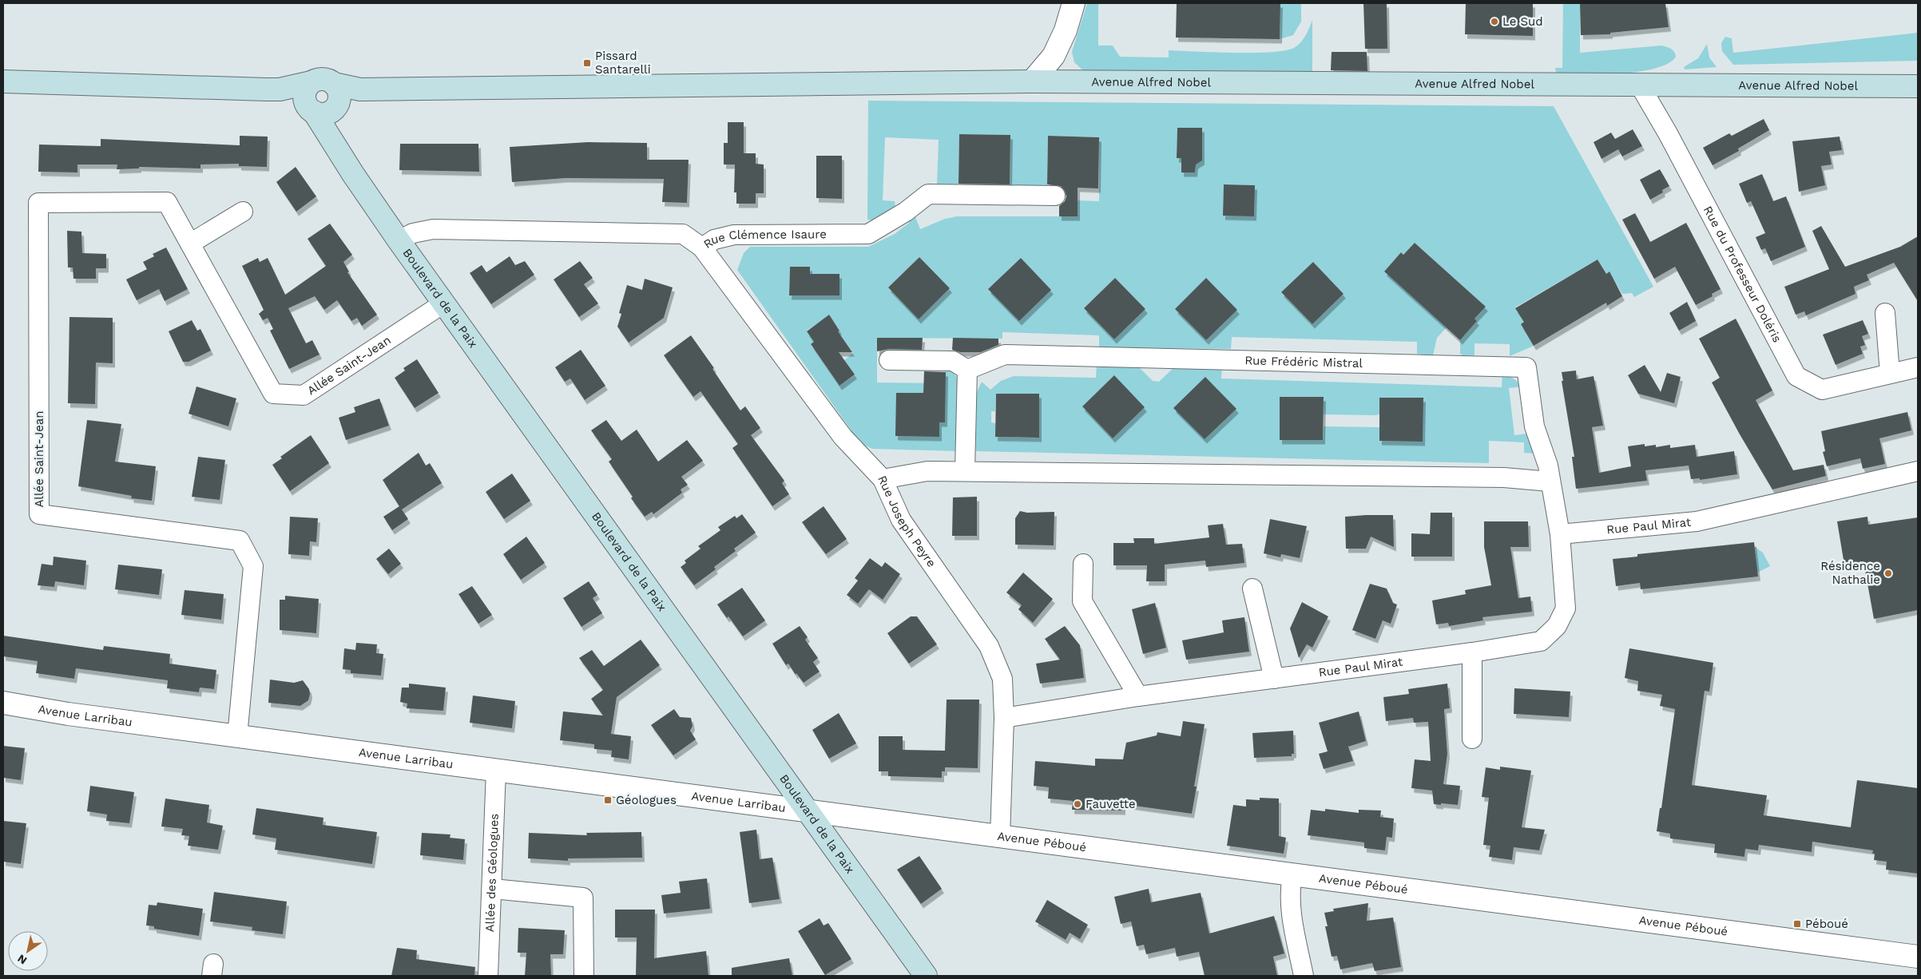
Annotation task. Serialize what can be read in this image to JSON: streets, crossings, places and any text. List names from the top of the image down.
{
  "streets": {
    "main road": ["Avenue Alfred Nobel", "Boulevard de la Paix"],
    "street": [
      "Rue Clémence Isaure",
      "Rue du Professeur Doléris",
      "Rue Frédéric Mistral",
      "Allée Saint-Jean",
      "Rue Joseph Peyre",
      "Rue Paul Mirat",
      "Avenue Larribau",
      "Avenue Péboué",
      "Allée des Géologues"
    ]
  },
  "crossings": [
    ["Avenue Alfred Nobel", "Rue du Professeur Doléris"],
    ["Avenue Alfred Nobel", "Boulevard de la Paix"],
    ["Rue Clémence Isaure", "Boulevard de la Paix"],
    ["Rue Clémence Isaure", "Rue Joseph Peyre"],
    ["Boulevard de la Paix", "Allée Saint-Jean"],
    ["Boulevard de la Paix", "Avenue Larribau"],
    ["Boulevard de la Paix", "Avenue Péboué"],
    ["Rue Frédéric Mistral", "Rue Paul Mirat"],
    ["Allée Saint-Jean", "Avenue Larribau"],
    ["Rue Joseph Peyre", "Rue Paul Mirat"],
    ["Rue Joseph Peyre", "Avenue Péboué"],
    ["Avenue Larribau", "Avenue Péboué"],
    ["Avenue Larribau", "Allée des Géologues"]
  ],
  "places": {
    "other": ["Le Sud", "Résidence Nathalie", "Fauvette"],
    "transit": ["Pissard Santarelli", "Géologues", "Péboué"]
  },
  "north": "bottom left"
}
